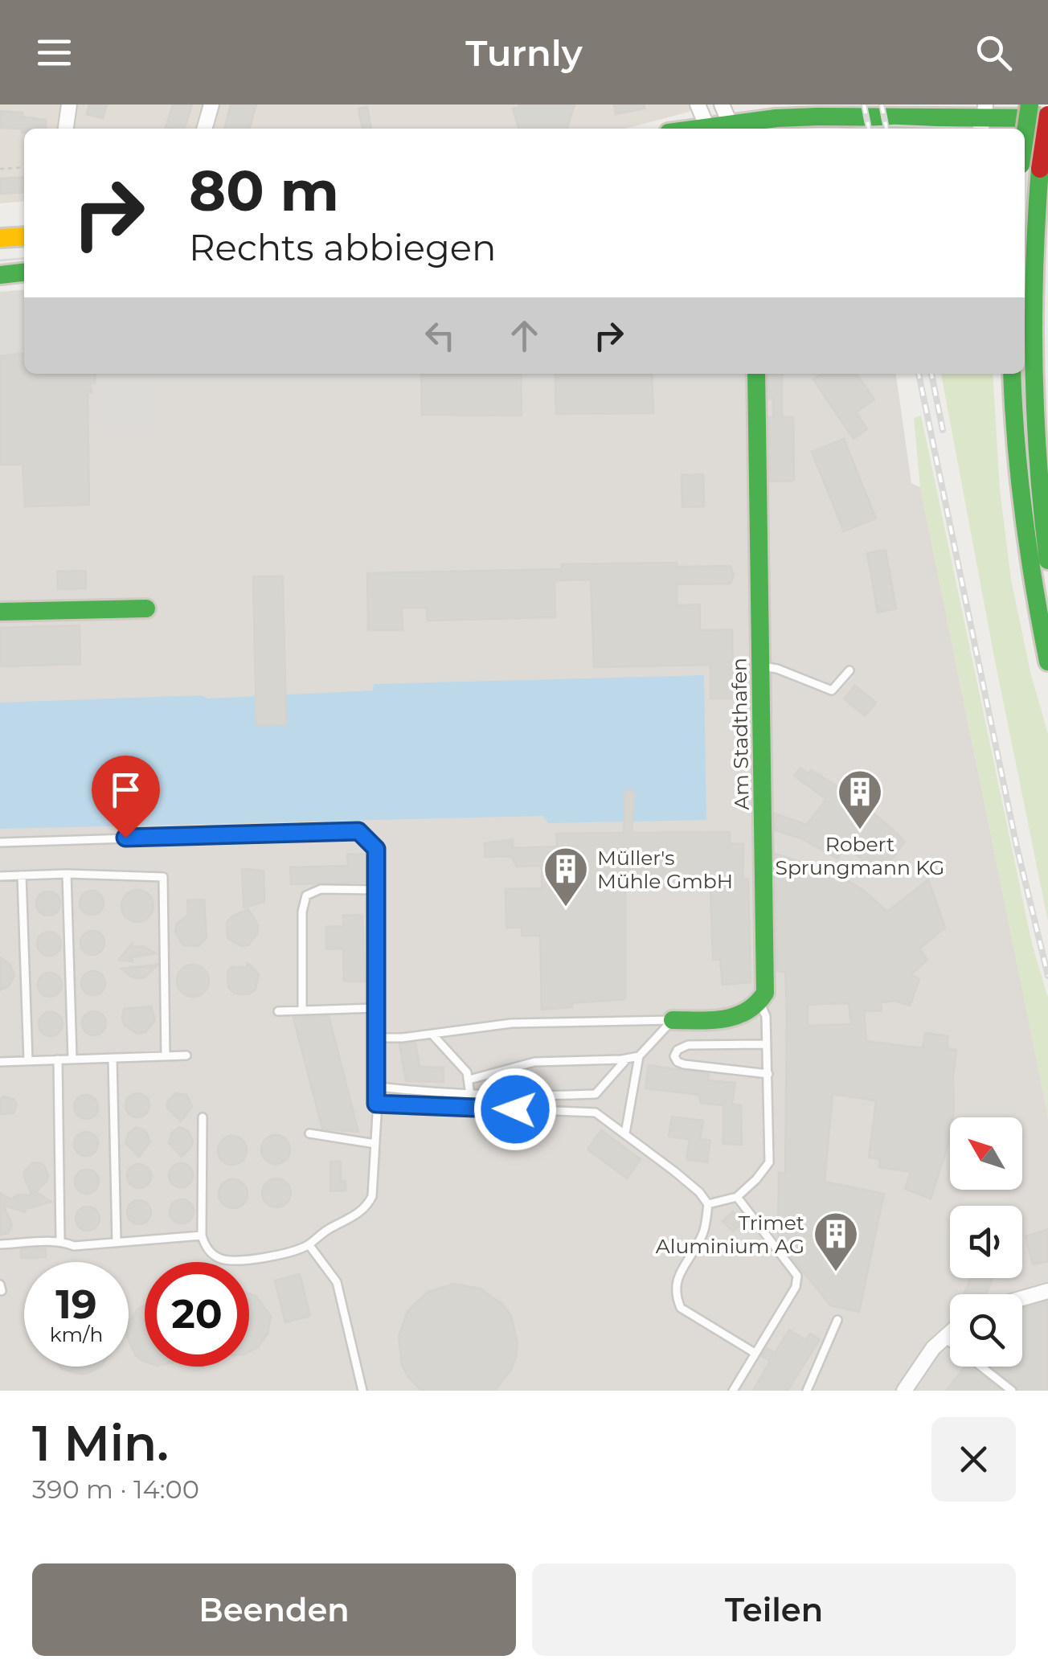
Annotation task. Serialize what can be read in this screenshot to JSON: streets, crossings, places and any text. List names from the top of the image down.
{
  "streets": {
    "main road": ["Am Stadthafen"]
  },
  "places": {
    "building": ["Robert Sprungmann KG", "Müller's Mühle GmbH", "Trimet Aluminium AG"]
  },
  "north": "top left",
  "page": {
    "header": "Turnly",
    "turn": ["80 m", "Rechts abbiegen"],
    "speed": "19 km/h",
    "limit": "20",
    "heading": ["1 Min.", "390 m · 14:00"],
    "buttons": ["Beenden", "Teilen"]
  }
}
